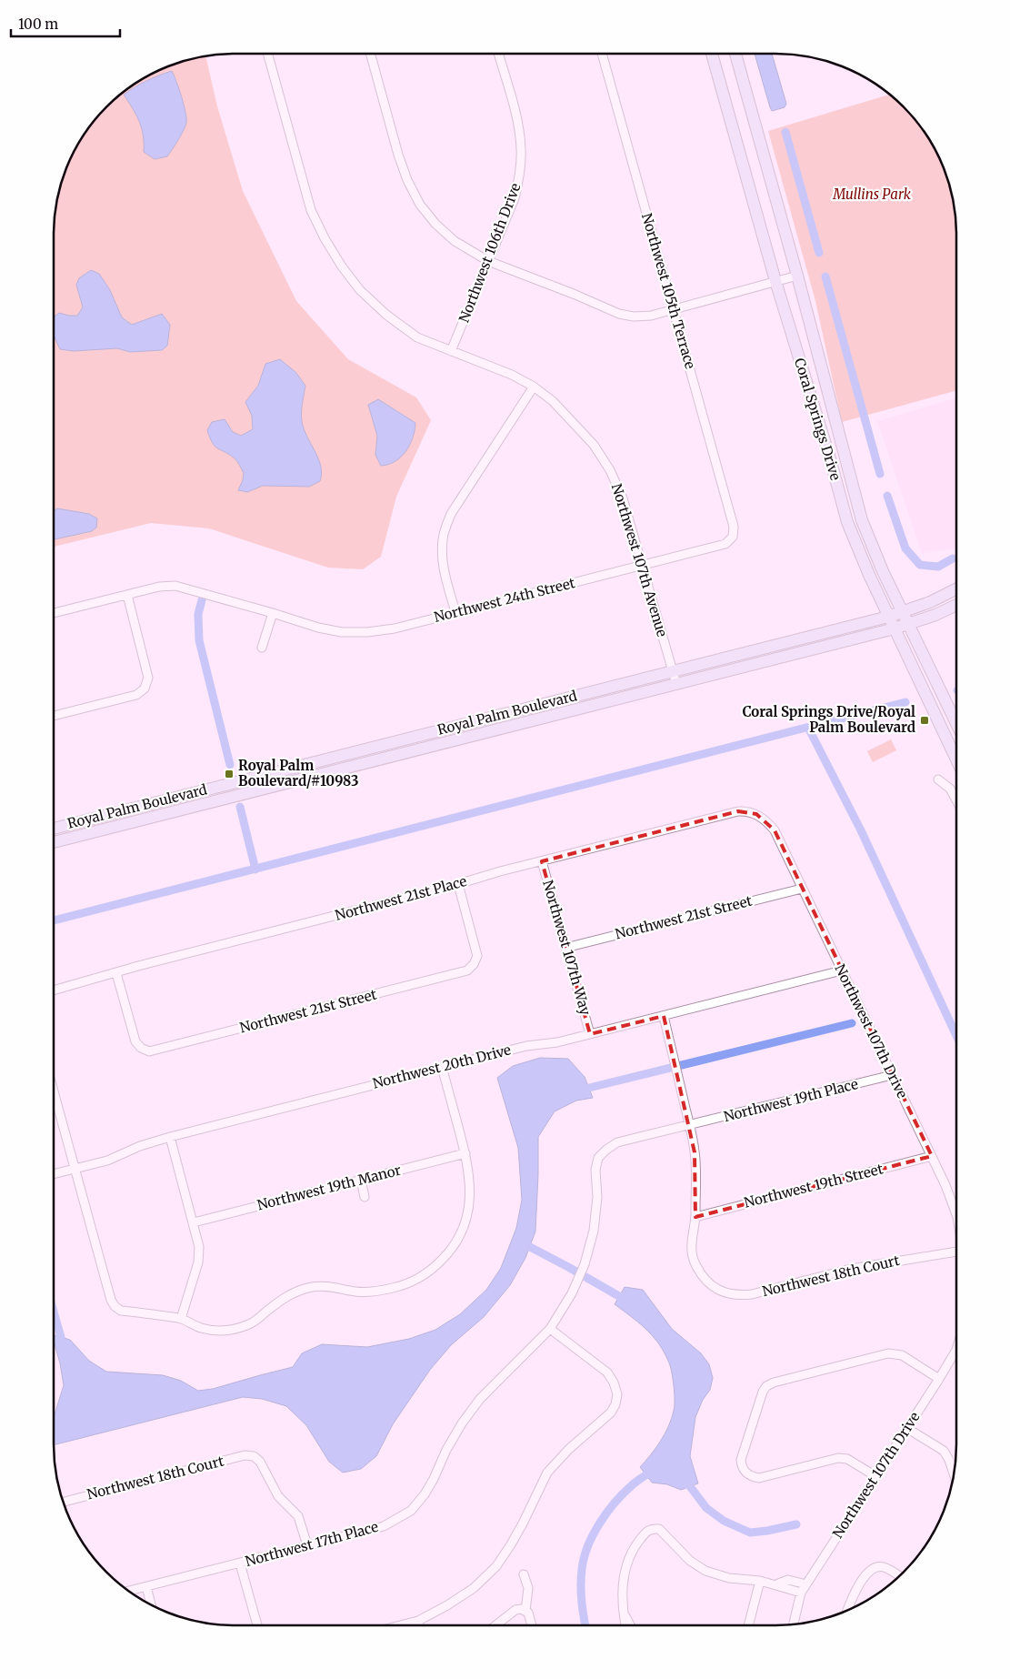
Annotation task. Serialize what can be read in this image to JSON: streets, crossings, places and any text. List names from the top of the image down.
{
  "streets": {
    "main road": ["Coral Springs Drive", "Royal Palm Boulevard"],
    "street": [
      "Northwest 106th Drive",
      "Northwest 105th Terrace",
      "Northwest 107th Avenue",
      "Northwest 24th Street",
      "Northwest 21st Place",
      "Northwest 21st Street",
      "Northwest 107th Way",
      "Northwest 107th Drive",
      "Northwest 20th Drive",
      "Northwest 19th Place",
      "Northwest 19th Street",
      "Northwest 19th Manor",
      "Northwest 18th Court",
      "Northwest 17th Place"
    ]
  },
  "crossings": [
    ["Northwest 106th Drive", "Northwest 107th Avenue"],
    ["Northwest 105th Terrace", "Northwest 24th Street"],
    ["Coral Springs Drive", "Royal Palm Boulevard"],
    ["Northwest 107th Avenue", "Northwest 24th Street"],
    ["Northwest 107th Avenue", "Royal Palm Boulevard"],
    ["Northwest 21st Place", "Northwest 21st Street"],
    ["Northwest 21st Place", "Northwest 107th Way"],
    ["Northwest 21st Place", "Northwest 107th Drive"],
    ["Northwest 21st Street", "Northwest 107th Way"],
    ["Northwest 21st Street", "Northwest 107th Drive"],
    ["Northwest 107th Way", "Northwest 20th Drive"],
    ["Northwest 107th Drive", "Northwest 20th Drive"],
    ["Northwest 107th Drive", "Northwest 19th Place"],
    ["Northwest 107th Drive", "Northwest 19th Street"],
    ["Northwest 19th Place", "Northwest 17th Place"],
    ["Northwest 19th Street", "Northwest 18th Court"],
    ["Northwest 18th Court", "Northwest 17th Place"]
  ],
  "parks": ["Mullins Park"],
  "places": {
    "transit": ["Coral Springs Drive/Royal Palm Boulevard", "Royal Palm Boulevard/#10983"]
  },
  "scale_bar": "100 m"
}
